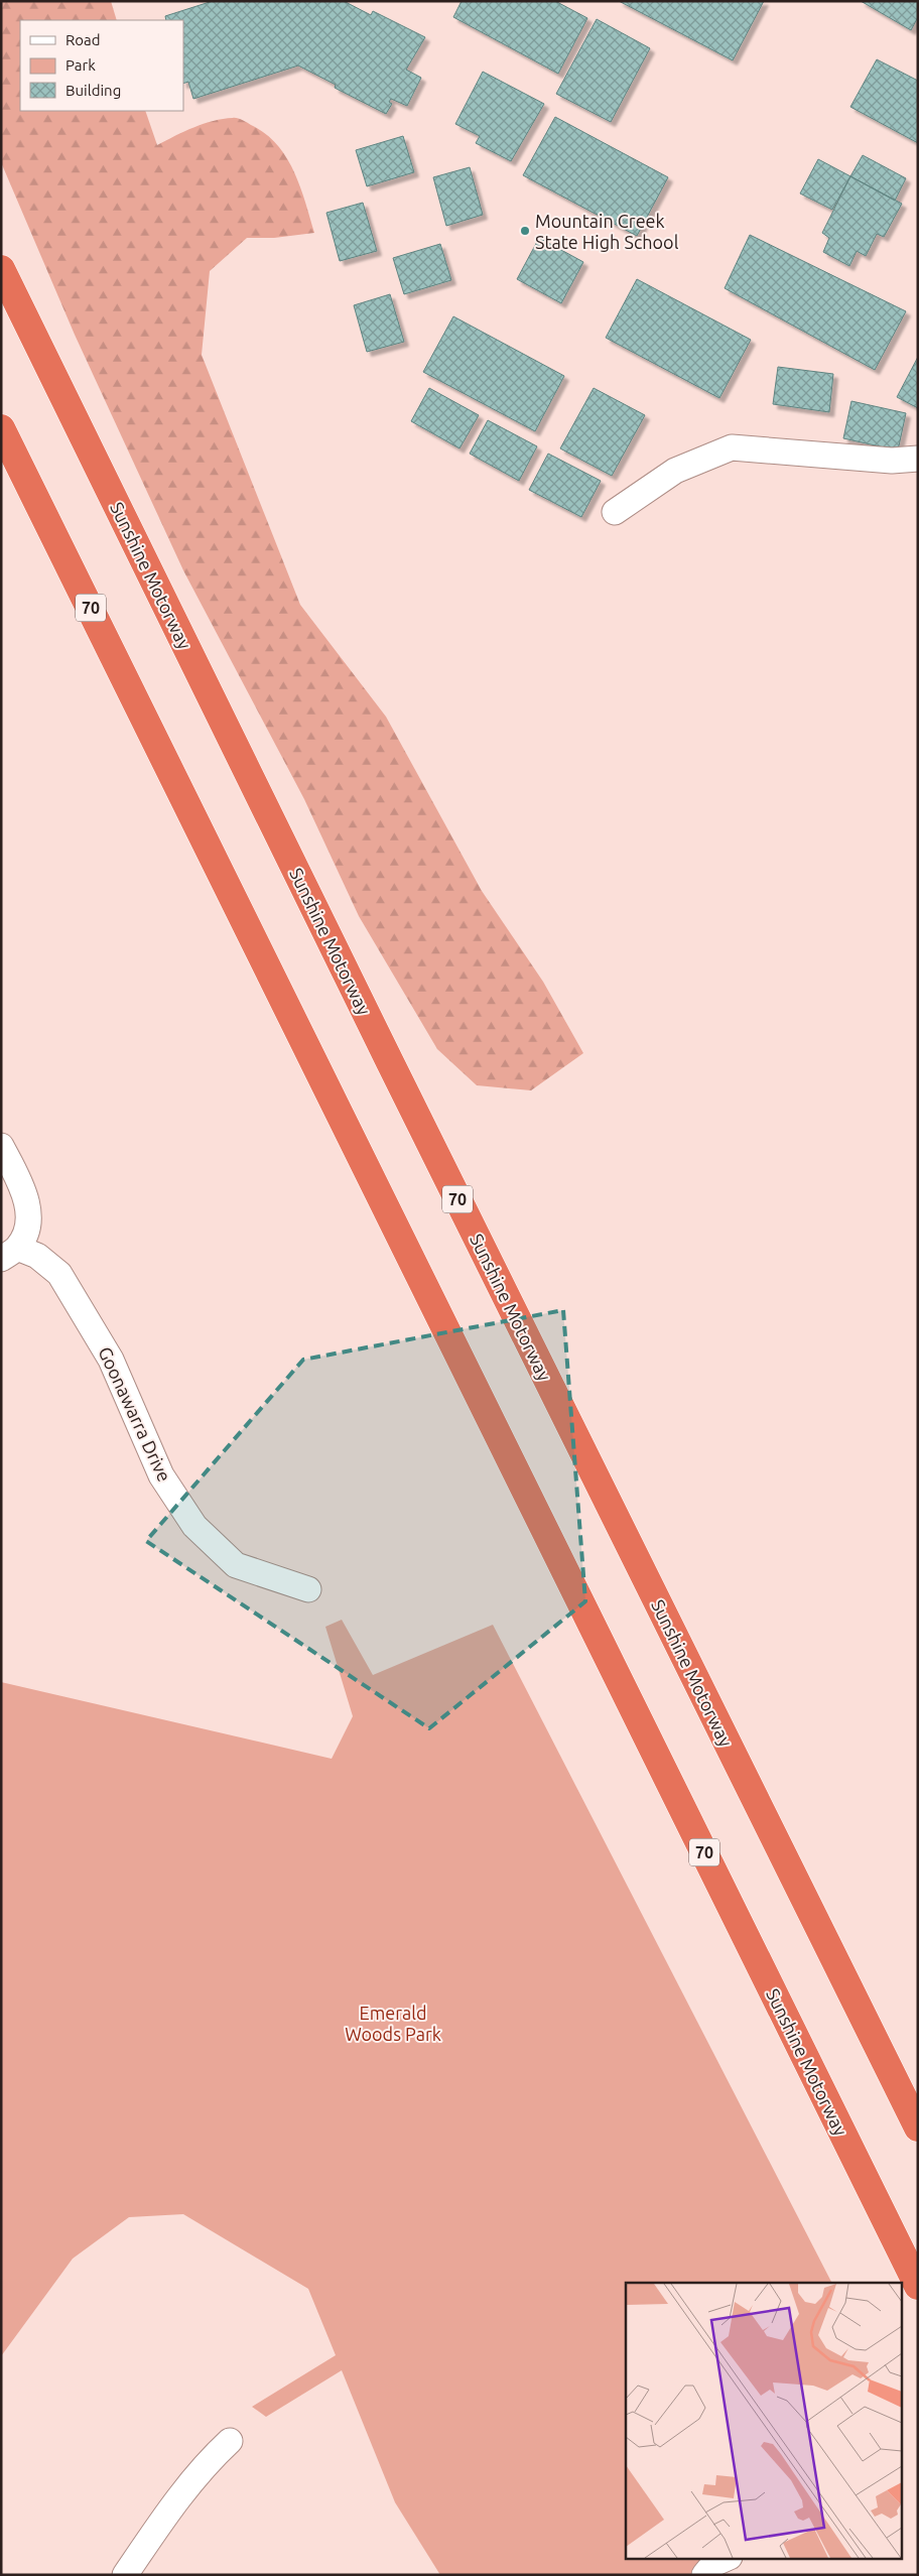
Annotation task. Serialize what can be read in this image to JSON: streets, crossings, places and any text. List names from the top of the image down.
{
  "streets": {
    "highway": ["Sunshine Motorway", "70"],
    "street": ["Goonawarra Drive"]
  },
  "parks": ["Emerald Woods Park"],
  "places": ["Mountain Creek State High School"],
  "legend": ["Road", "Park", "Building"]
}
